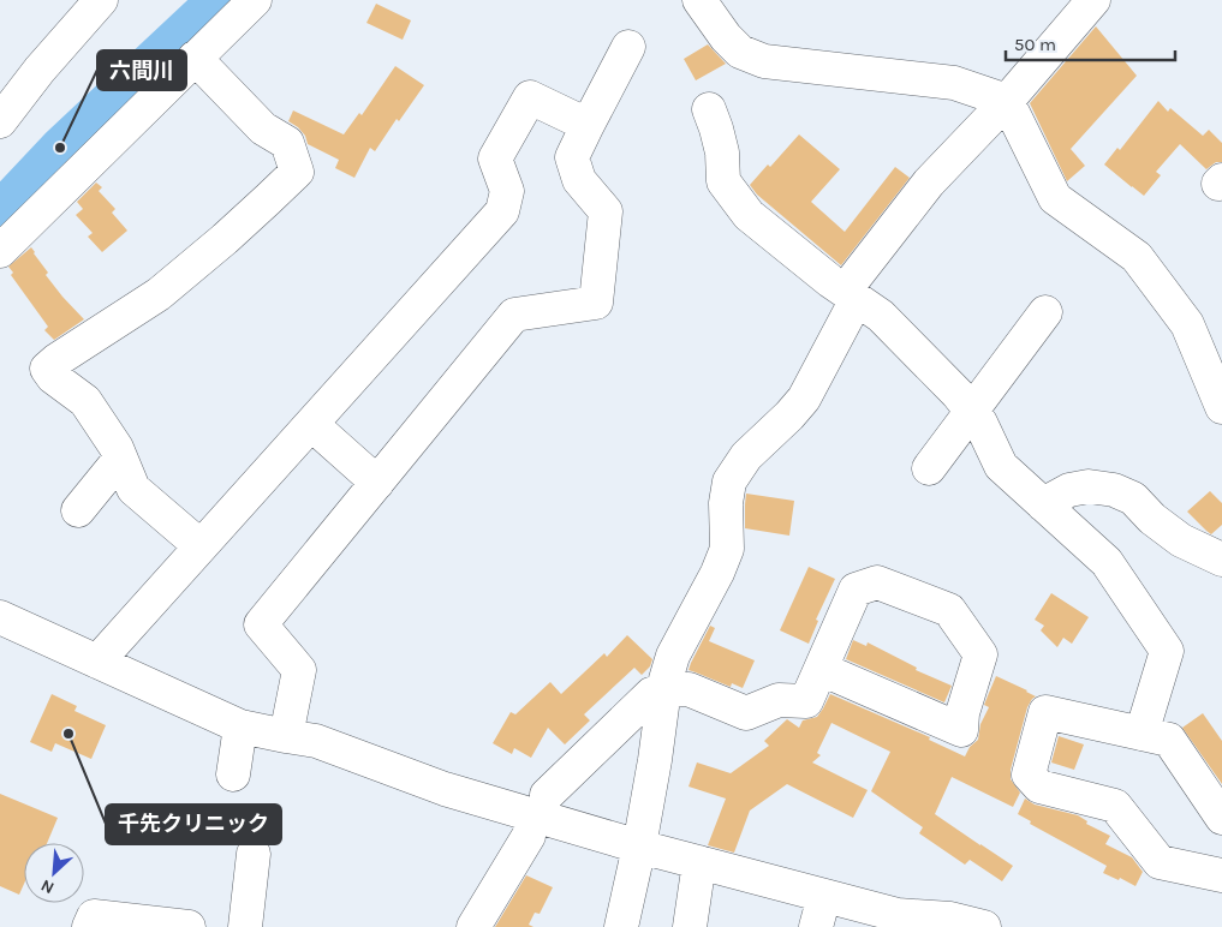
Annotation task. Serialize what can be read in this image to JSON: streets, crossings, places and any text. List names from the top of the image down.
{
  "places": ["六間川", "千先クリニック"],
  "scale_bar": "50 m",
  "north": "bottom left"
}
